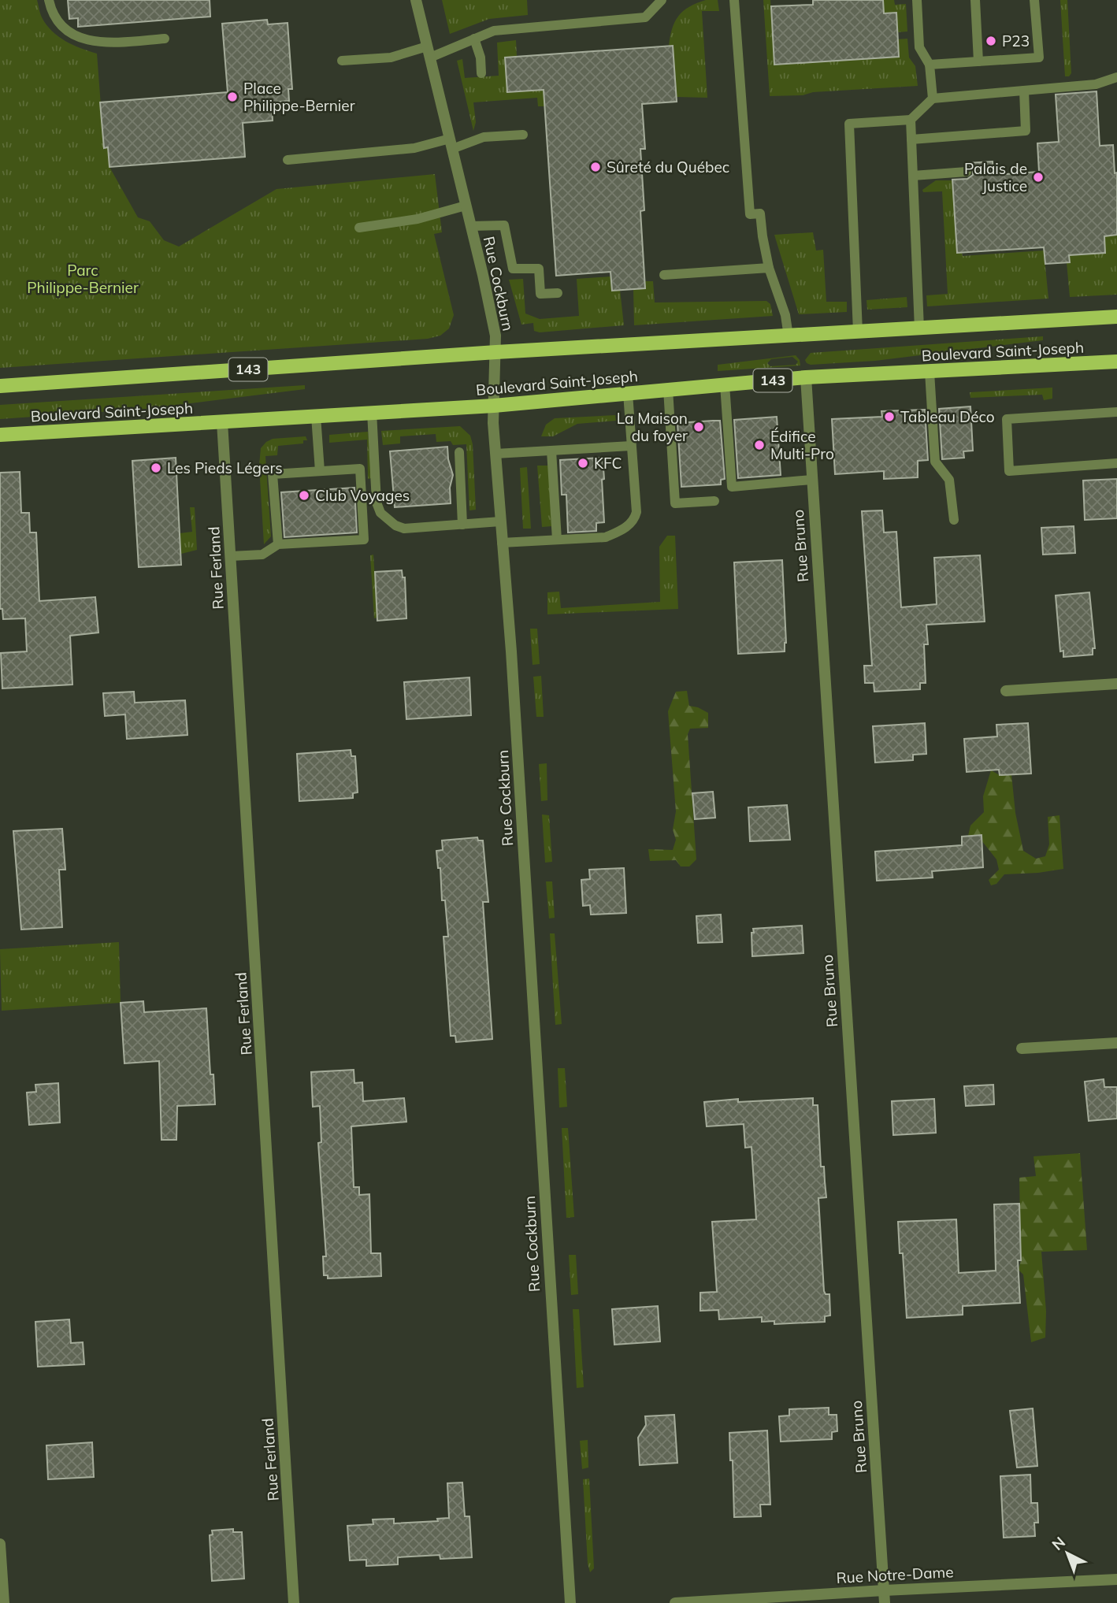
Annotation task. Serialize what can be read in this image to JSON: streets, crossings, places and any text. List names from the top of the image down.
{
  "streets": {
    "main road": ["Boulevard Saint-Joseph", "143"],
    "street": [
      "Rue Cockburn",
      "Rue Bruno",
      "Rue Ferland",
      "Rue Notre-Dame"
    ]
  },
  "crossings": [
    ["Rue Cockburn", "Boulevard Saint-Joseph"],
    ["Boulevard Saint-Joseph", "Rue Bruno"],
    ["Boulevard Saint-Joseph", "Rue Ferland"],
    ["Rue Bruno", "Rue Notre-Dame"]
  ],
  "parks": ["Parc Philippe-Bernier"],
  "places": [
    "P23",
    "Place Philippe-Bernier",
    "Sûreté du Québec",
    "Palais de Justice",
    "Tableau Déco",
    "La Maison du foyer",
    "Édifice Multi-Pro",
    "KFC",
    "Les Pieds Légers",
    "Club Voyages"
  ],
  "north": "top left"
}
